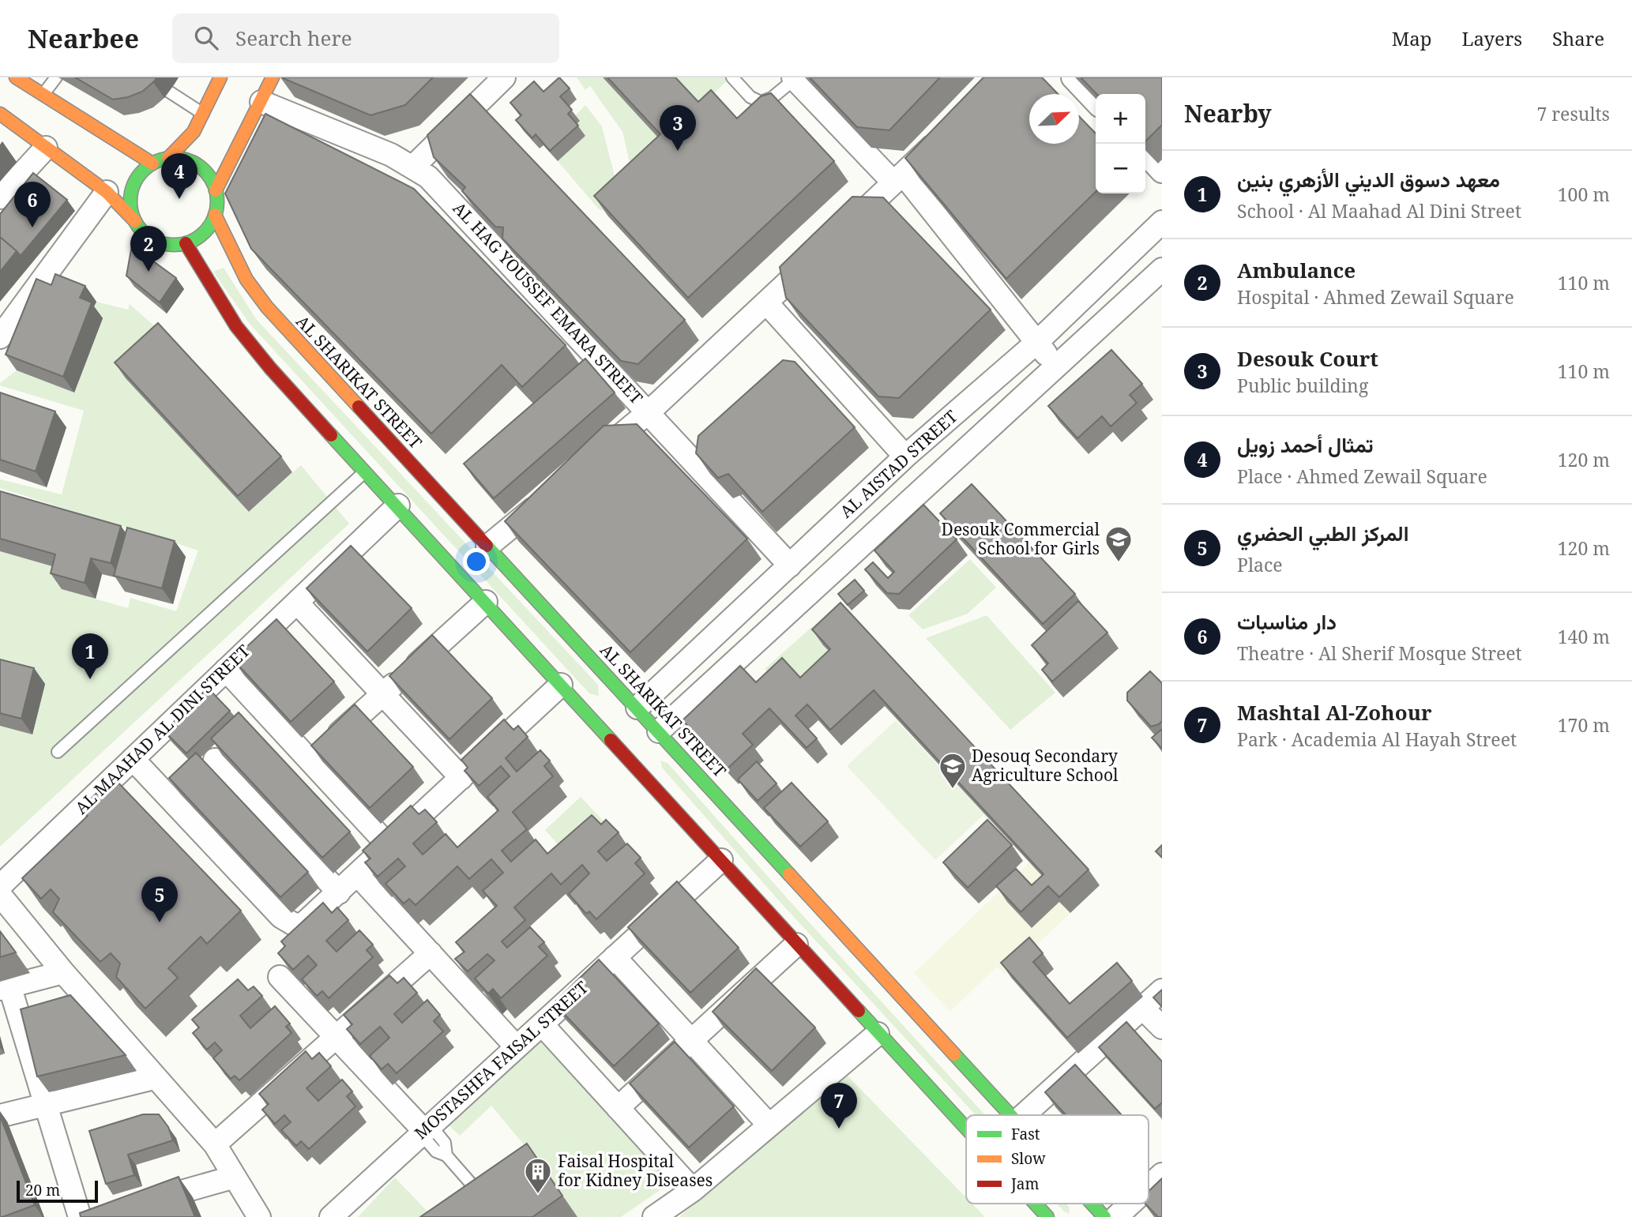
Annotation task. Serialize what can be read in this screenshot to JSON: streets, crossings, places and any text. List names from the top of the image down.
{
  "streets": {
    "main road": ["AL SHARIKAT STREET"],
    "street": [
      "AL HAG YOUSSEF EMARA STREET",
      "AL AISTAD STREET",
      "AL MAAHAD AL DINI STREET",
      "MOSTASHFA FAISAL STREET"
    ]
  },
  "crossings": [
    ["AL HAG YOUSSEF EMARA STREET", "AL AISTAD STREET"],
    ["AL SHARIKAT STREET", "AL AISTAD STREET"]
  ],
  "places": {
    "school or university": ["Desouk Commercial School for Girls", "Desouq Secondary Agriculture School"],
    "building": ["Faisal Hospital for Kidney Diseases"]
  },
  "legend": ["Fast", "Slow", "Jam"],
  "scale_bar": "20 m",
  "north": "top right",
  "page": {
    "header": "Nearbee",
    "search": "Search here",
    "nav": ["Map", "Layers", "Share"],
    "heading": ["Nearby", "7 results"],
    "map_buttons": ["+", "−"],
    "pins": [
      "3",
      "4",
      "6",
      "2",
      "1",
      "5",
      "7"
    ],
    "list": [
      {
        "mark": "1",
        "name": "معهد دسوق الديني الأزهري بنين",
        "note": "School · Al Maahad Al Dini Street",
        "value": "100 m"
      },
      {
        "mark": "2",
        "name": "Ambulance",
        "note": "Hospital · Ahmed Zewail Square",
        "value": "110 m"
      },
      {
        "mark": "3",
        "name": "Desouk Court",
        "note": "Public building",
        "value": "110 m"
      },
      {
        "mark": "4",
        "name": "تمثال أحمد زويل",
        "note": "Place · Ahmed Zewail Square",
        "value": "120 m"
      },
      {
        "mark": "5",
        "name": "المركز الطبي الحضري",
        "note": "Place",
        "value": "120 m"
      },
      {
        "mark": "6",
        "name": "دار مناسبات",
        "note": "Theatre · Al Sherif Mosque Street",
        "value": "140 m"
      },
      {
        "mark": "7",
        "name": "Mashtal Al-Zohour",
        "note": "Park · Academia Al Hayah Street",
        "value": "170 m"
      }
    ],
    "scale": "20 m"
  }
}
